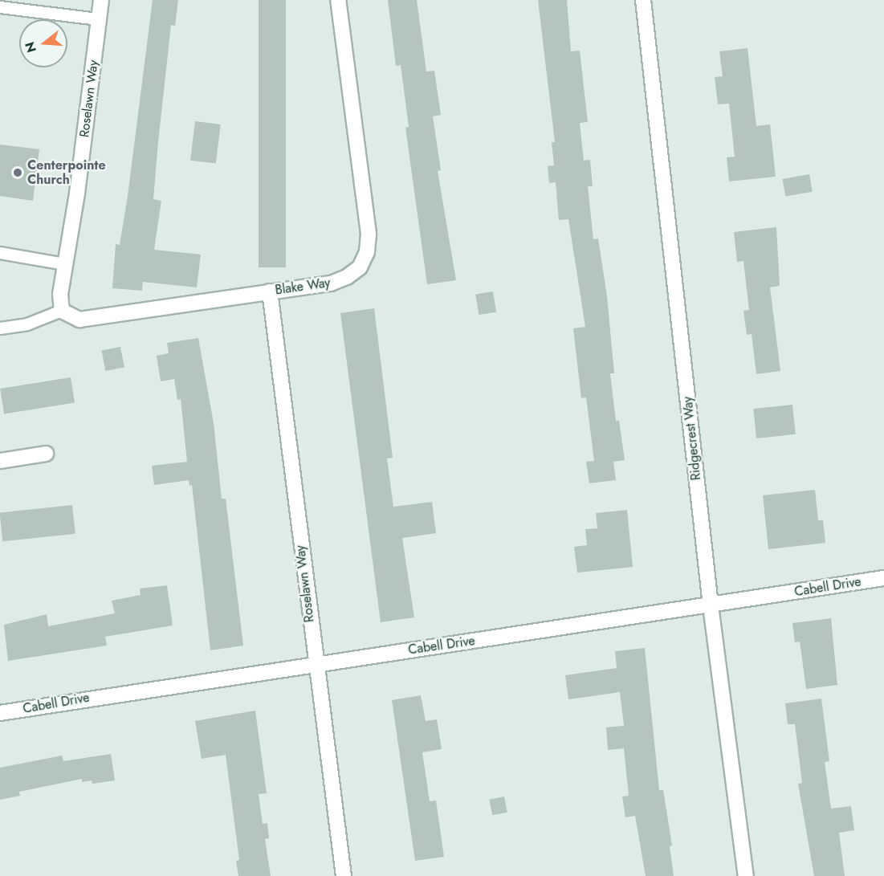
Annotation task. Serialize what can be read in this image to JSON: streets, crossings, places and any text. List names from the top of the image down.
{
  "streets": {
    "street": [
      "Roselawn Way",
      "Blake Way",
      "Ridgecrest Way",
      "Cabell Drive"
    ]
  },
  "crossings": [
    ["Roselawn Way", "Blake Way"],
    ["Roselawn Way", "Cabell Drive"],
    ["Ridgecrest Way", "Cabell Drive"]
  ],
  "places": ["Centerpointe Church"],
  "north": "left"
}
